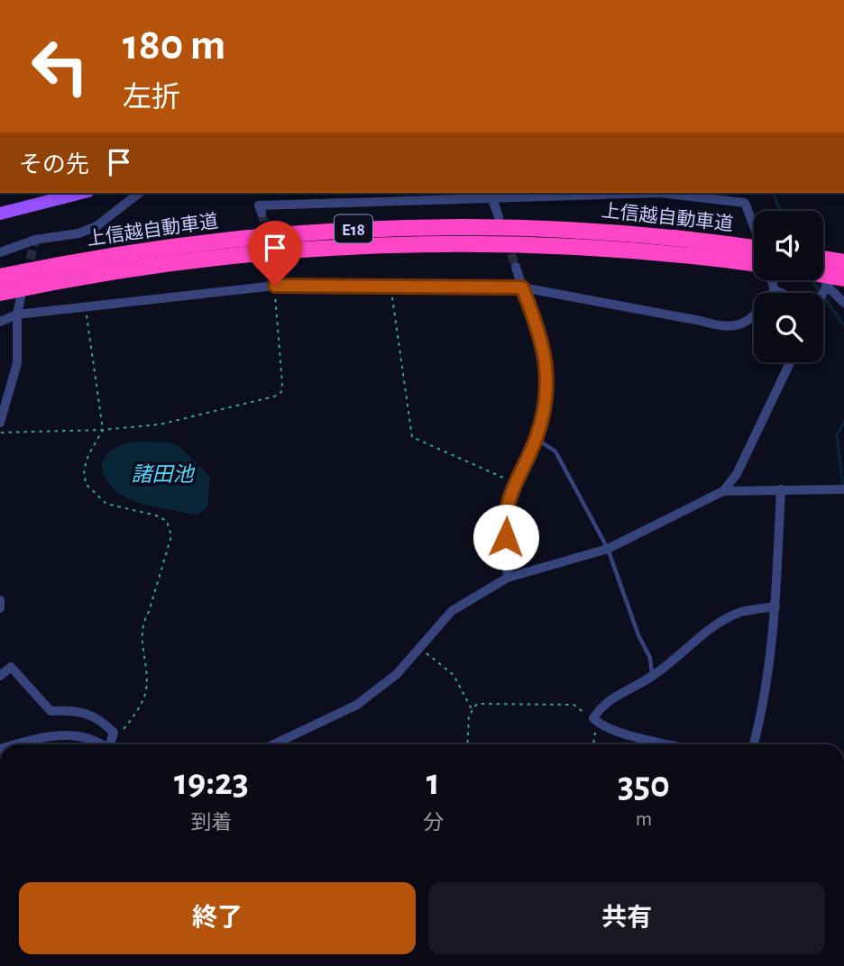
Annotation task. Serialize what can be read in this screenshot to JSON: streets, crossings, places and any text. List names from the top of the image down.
{
  "streets": {
    "highway": ["上信越自動車道", "E18"]
  },
  "water": ["諸田池"],
  "page": {
    "turn": ["180 m", "左折"],
    "then": "その先",
    "eta": [
      "19:23",
      "到着",
      "1",
      "分",
      "350",
      "m"
    ],
    "buttons": ["終了", "共有"]
  }
}
